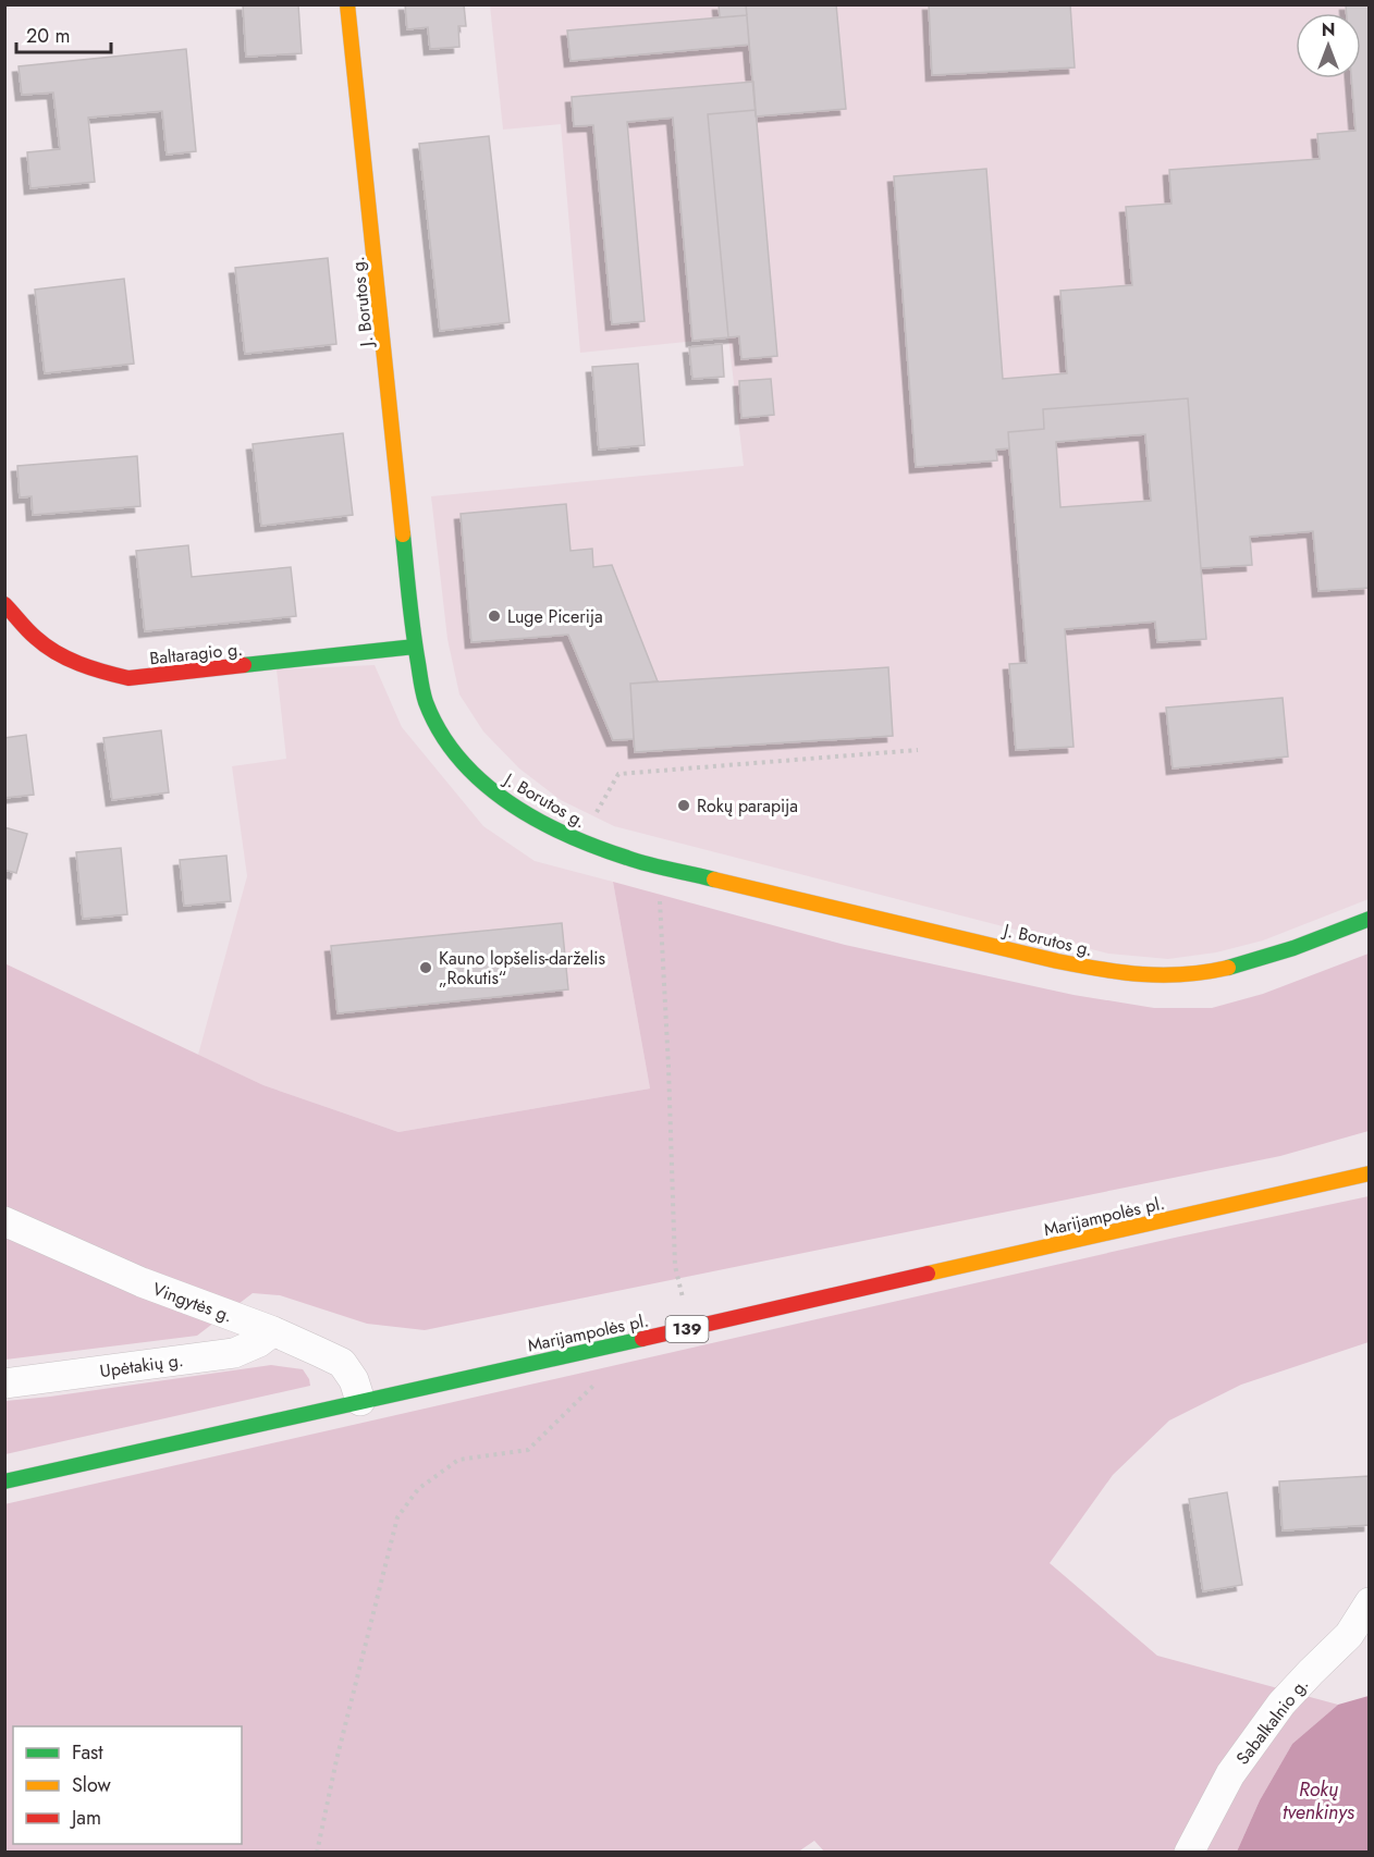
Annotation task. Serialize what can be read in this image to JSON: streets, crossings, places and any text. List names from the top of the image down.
{
  "streets": {
    "street": [
      "J. Borutos g.",
      "Baltaragio g.",
      "Marijampolės pl.",
      "Vingytės g.",
      "139",
      "Upėtakių g.",
      "Sabalkalnio g."
    ]
  },
  "crossings": [
    ["J. Borutos g.", "Baltaragio g."],
    ["Marijampolės pl.", "Vingytės g."],
    ["Vingytės g.", "Upėtakių g."]
  ],
  "water": ["Rokų tvenkinys"],
  "places": ["Luge Picerija", "Rokų parapija", "Kauno lopšelis-darželis „Rokutis“"],
  "legend": ["Fast", "Slow", "Jam"],
  "scale_bar": "20 m",
  "north": "top"
}
